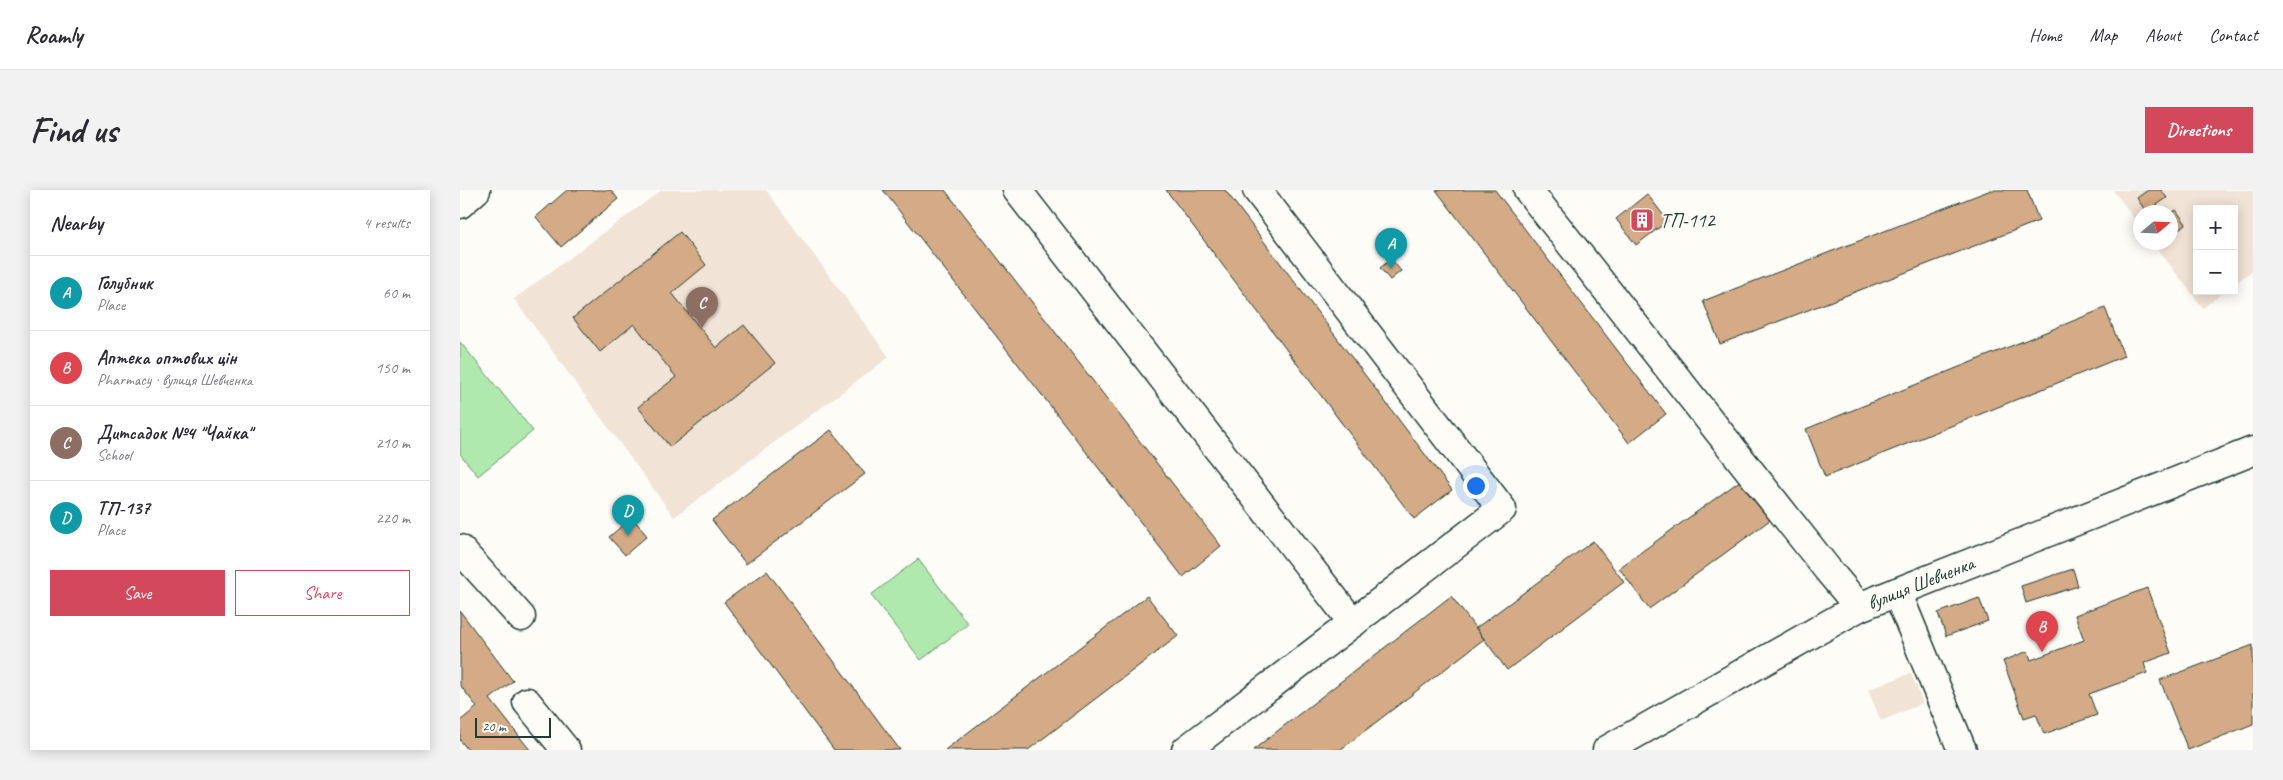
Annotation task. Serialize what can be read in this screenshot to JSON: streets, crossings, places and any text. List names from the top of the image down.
{
  "streets": {
    "street": ["вулиця Шевченка"]
  },
  "places": {
    "building": ["ТП-112"]
  },
  "scale_bar": "20 m",
  "north": "right",
  "page": {
    "header": "Roamly",
    "nav": [
      "Home",
      "Map",
      "About",
      "Contact"
    ],
    "buttons": [
      "Directions",
      ["Save", "Share"]
    ],
    "title": "Find us",
    "heading": ["Nearby", "4 results"],
    "map_buttons": ["+", "−"],
    "pins": [
      "A",
      "C",
      "D",
      "B"
    ],
    "list": [
      {
        "mark": "A",
        "name": "Голубник",
        "note": "Place",
        "value": "60 m"
      },
      {
        "mark": "B",
        "name": "Аптека оптових цін",
        "note": "Pharmacy · вулиця Шевченка",
        "value": "150 m"
      },
      {
        "mark": "C",
        "name": "Дитсадок №4 \"Чайка\"",
        "note": "School",
        "value": "210 m"
      },
      {
        "mark": "D",
        "name": "ТП-137",
        "note": "Place",
        "value": "220 m"
      }
    ],
    "scale": "20 m"
  }
}
